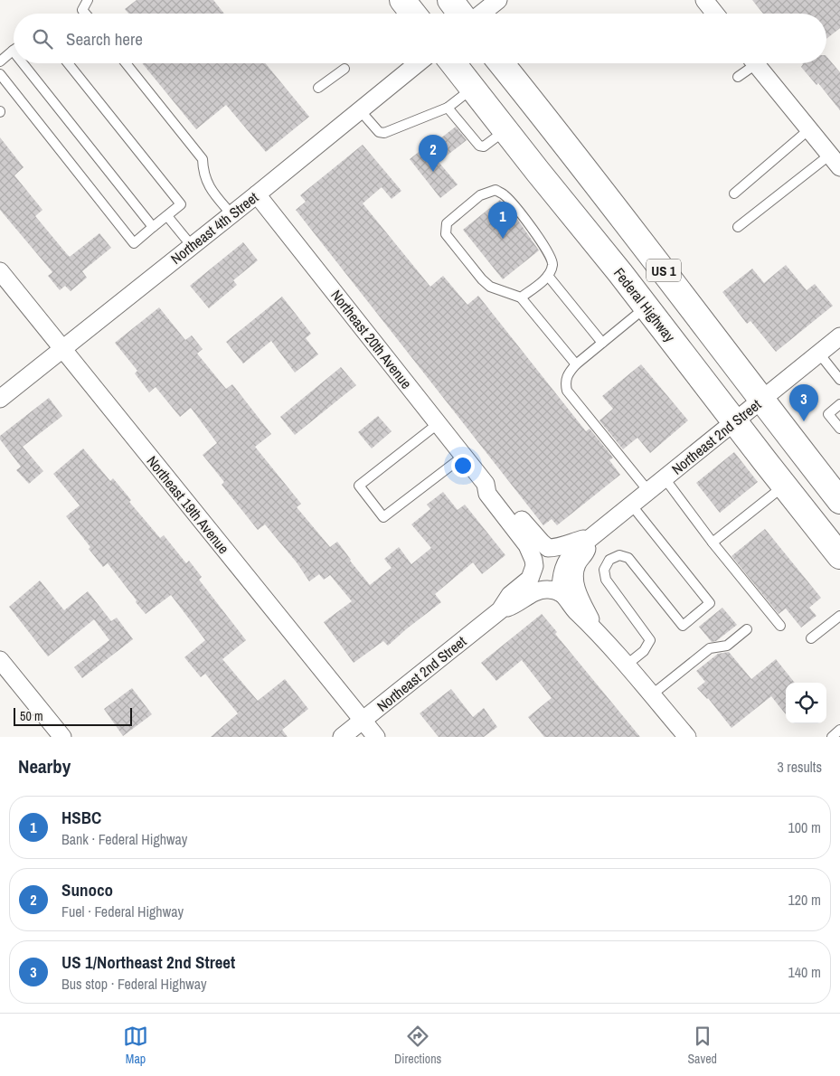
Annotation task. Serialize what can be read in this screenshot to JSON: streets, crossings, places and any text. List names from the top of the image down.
{
  "streets": {
    "main road": ["US 1", "Federal Highway"],
    "street": [
      "Northeast 4th Street",
      "Northeast 20th Avenue",
      "Northeast 2nd Street",
      "Northeast 19th Avenue"
    ]
  },
  "crossings": [
    ["Northeast 4th Street", "Northeast 20th Avenue"],
    ["Northeast 4th Street", "Northeast 19th Avenue"],
    ["US 1", "Northeast 2nd Street"],
    ["Federal Highway", "Northeast 2nd Street"],
    ["Northeast 20th Avenue", "Northeast 2nd Street"],
    ["Northeast 2nd Street", "Northeast 19th Avenue"]
  ],
  "scale_bar": "50 m",
  "page": {
    "search": "Search here",
    "pins": ["2", "1", "3"],
    "scale": "50 m",
    "heading": ["Nearby", "3 results"],
    "list": [
      {
        "mark": "1",
        "name": "HSBC",
        "note": "Bank · Federal Highway",
        "value": "100 m"
      },
      {
        "mark": "2",
        "name": "Sunoco",
        "note": "Fuel · Federal Highway",
        "value": "120 m"
      },
      {
        "mark": "3",
        "name": "US 1/Northeast 2nd Street",
        "note": "Bus stop · Federal Highway",
        "value": "140 m"
      }
    ],
    "nav": ["Map", "Directions", "Saved"]
  }
}
